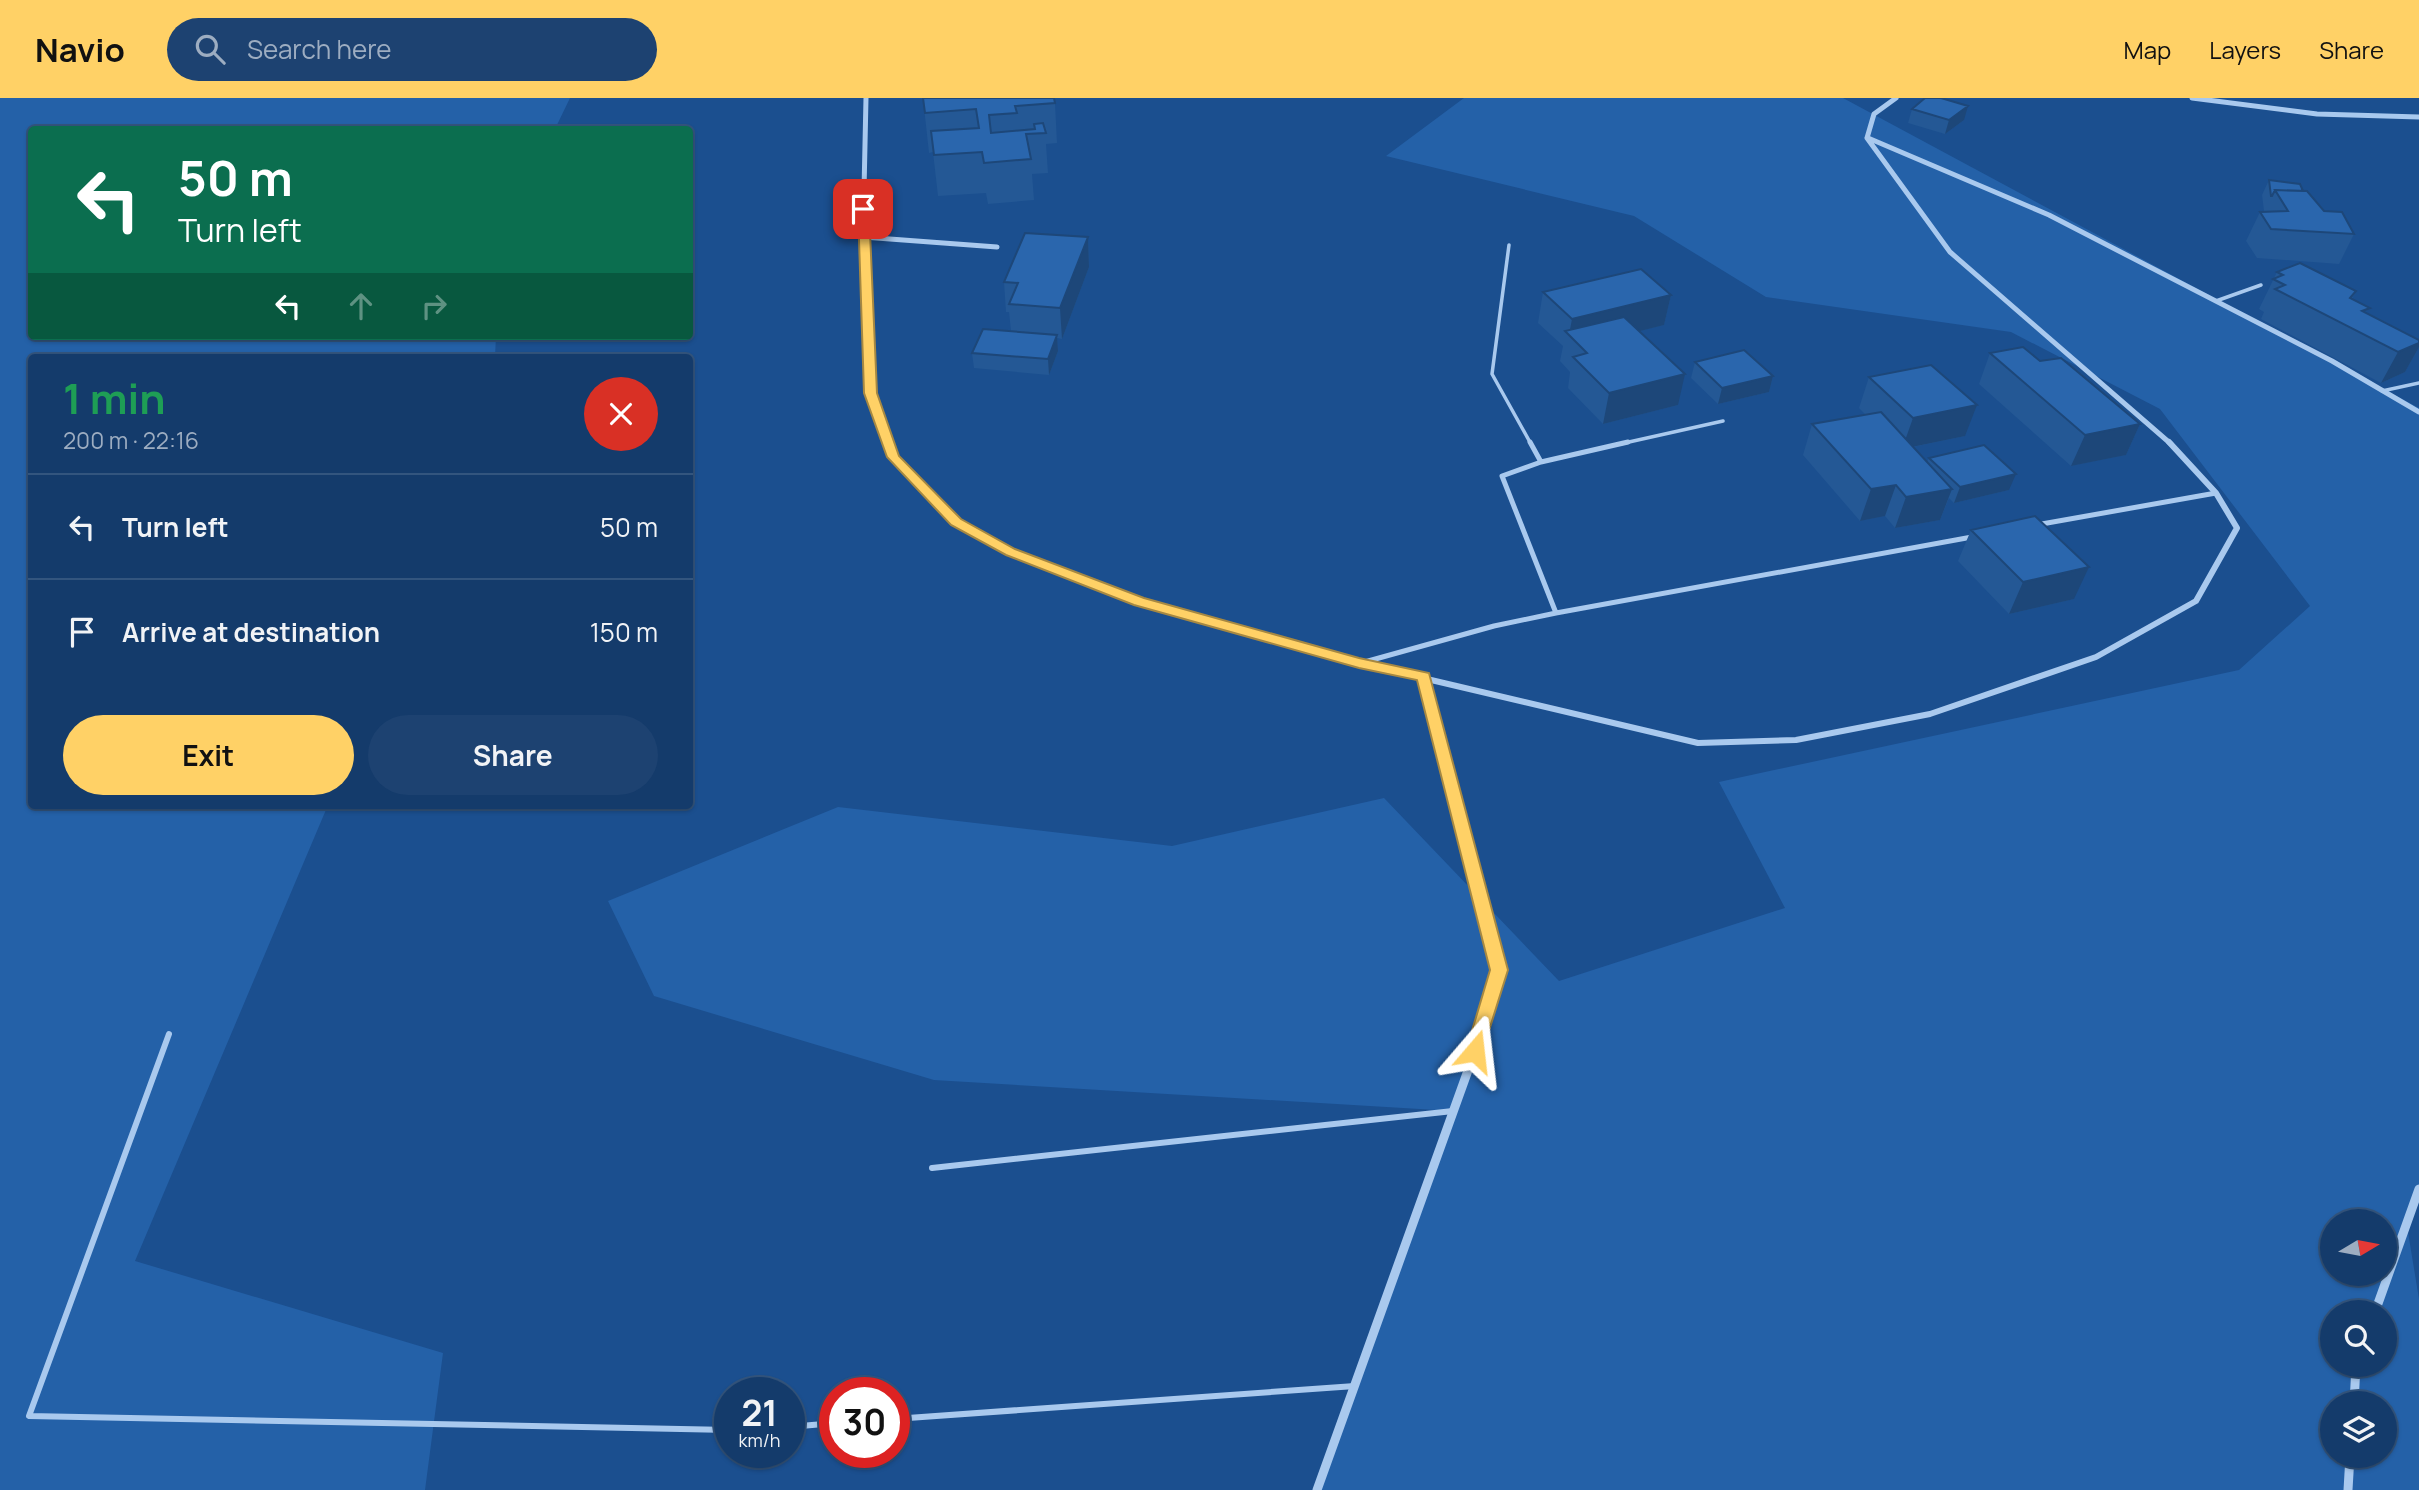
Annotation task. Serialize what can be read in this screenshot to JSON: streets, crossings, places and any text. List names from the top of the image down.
{
  "north": "right",
  "page": {
    "header": "Navio",
    "search": "Search here",
    "nav": ["Map", "Layers", "Share"],
    "turn": ["50 m", "Turn left"],
    "heading": ["1 min", "200 m · 22:16"],
    "list": [
      {
        "name": "Turn left",
        "value": "50 m"
      },
      {
        "name": "Arrive at destination",
        "value": "150 m"
      }
    ],
    "buttons": ["Exit", "Share"],
    "speed": "21 km/h",
    "limit": "30"
  }
}
